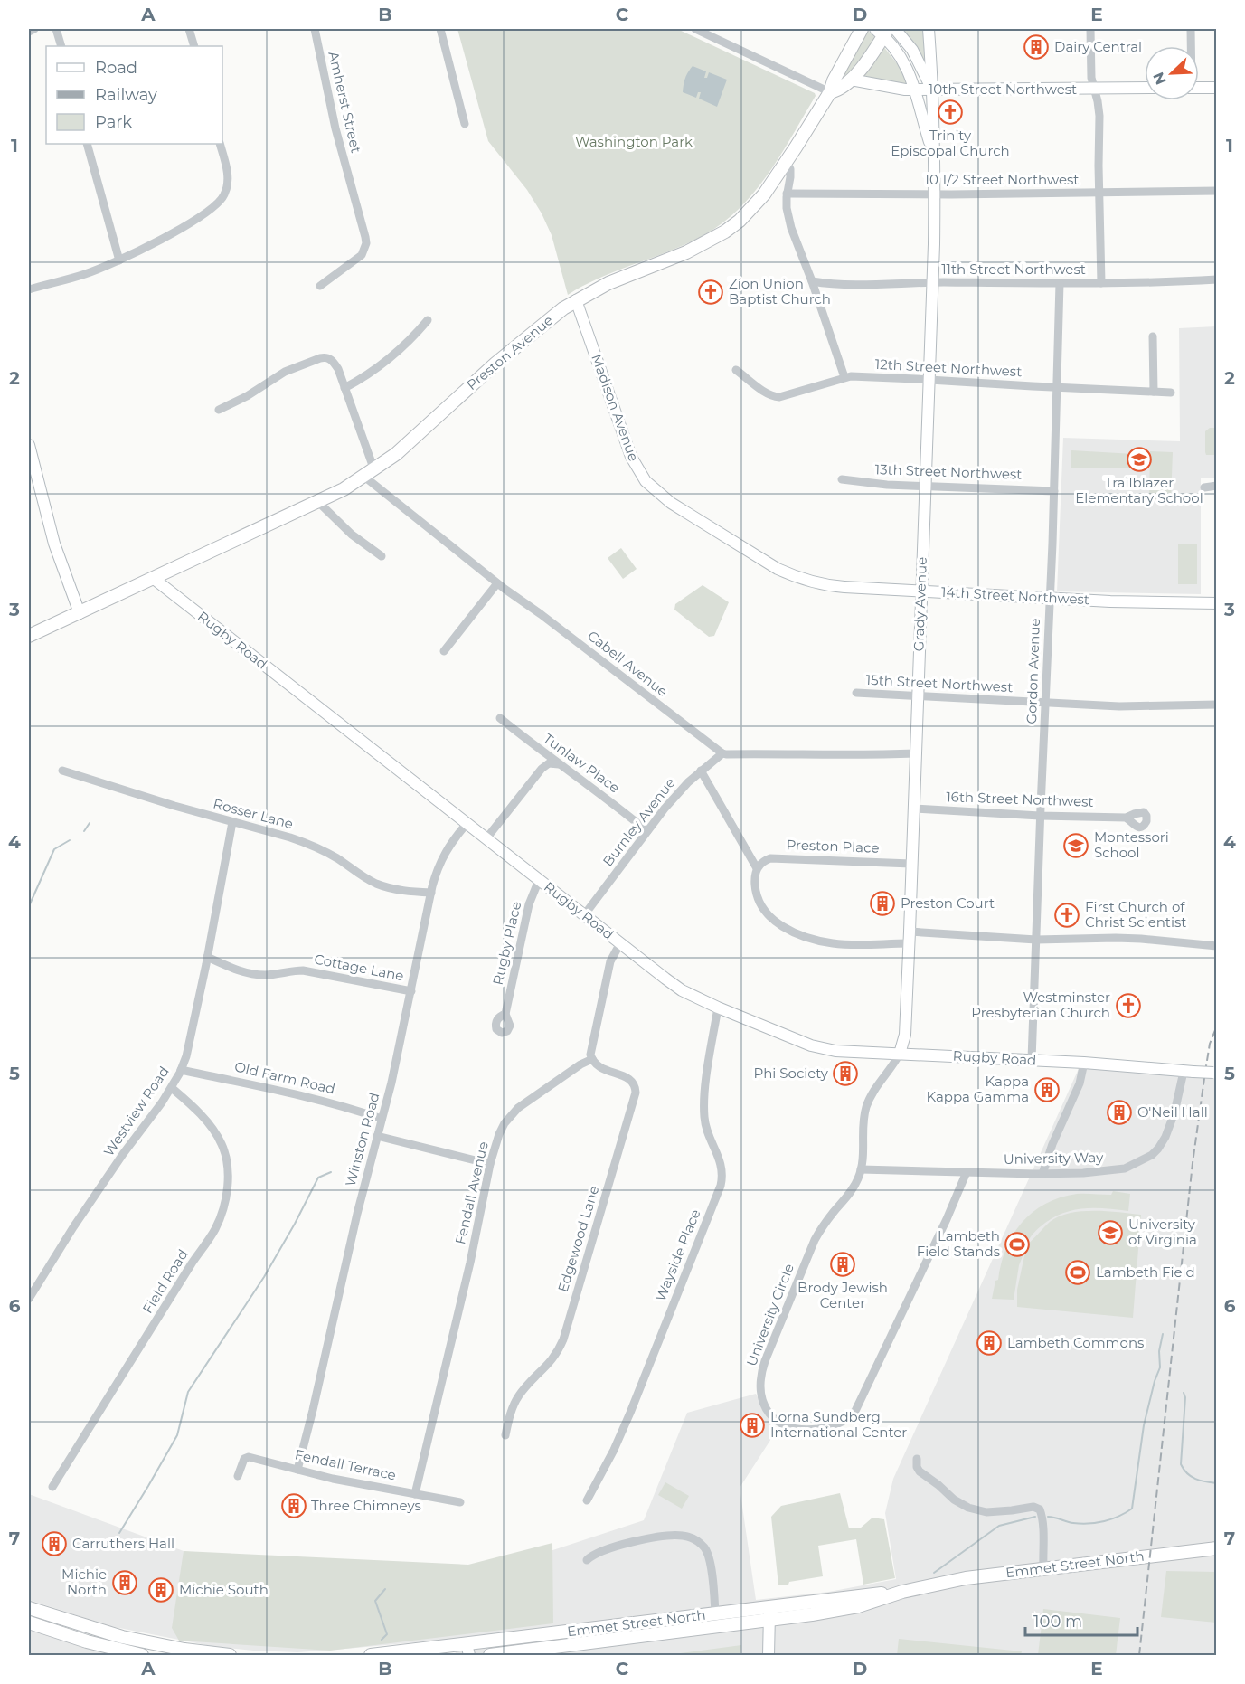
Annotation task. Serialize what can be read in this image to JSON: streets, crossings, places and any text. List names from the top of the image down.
{
  "streets": {
    "main road": ["Preston Avenue", "Emmet Street North"],
    "street": [
      "10th Street Northwest",
      "Amherst Street",
      "10 1/2 Street Northwest",
      "11th Street Northwest",
      "12th Street Northwest",
      "Madison Avenue",
      "13th Street Northwest",
      "14th Street Northwest",
      "Grady Avenue",
      "Rugby Road",
      "Cabell Avenue",
      "Gordon Avenue",
      "15th Street Northwest",
      "Tunlaw Place",
      "16th Street Northwest",
      "Rosser Lane",
      "Burnley Avenue",
      "Preston Place",
      "Rugby Place",
      "Cottage Lane",
      "Old Farm Road",
      "Westview Road",
      "Winston Road",
      "University Way",
      "Fendall Avenue",
      "Edgewood Lane",
      "Wayside Place",
      "Field Road",
      "University Circle",
      "Fendall Terrace"
    ]
  },
  "crossings": [
    ["10th Street Northwest", "Preston Avenue"],
    ["10th Street Northwest", "Grady Avenue"],
    ["10 1/2 Street Northwest", "Grady Avenue"],
    ["11th Street Northwest", "Grady Avenue"],
    ["11th Street Northwest", "Gordon Avenue"],
    ["Preston Avenue", "Madison Avenue"],
    ["Preston Avenue", "Grady Avenue"],
    ["Preston Avenue", "Rugby Road"],
    ["Preston Avenue", "Cabell Avenue"],
    ["12th Street Northwest", "Grady Avenue"],
    ["12th Street Northwest", "Gordon Avenue"],
    ["Madison Avenue", "14th Street Northwest"],
    ["13th Street Northwest", "Grady Avenue"],
    ["13th Street Northwest", "Gordon Avenue"],
    ["14th Street Northwest", "Grady Avenue"],
    ["14th Street Northwest", "Gordon Avenue"],
    ["Grady Avenue", "Rugby Road"],
    ["Grady Avenue", "15th Street Northwest"],
    ["Grady Avenue", "16th Street Northwest"],
    ["Grady Avenue", "Preston Place"],
    ["Grady Avenue", "University Circle"],
    ["Rugby Road", "Gordon Avenue"],
    ["Rugby Road", "Burnley Avenue"],
    ["Rugby Road", "Rugby Place"],
    ["Rugby Road", "Winston Road"],
    ["Rugby Road", "University Way"],
    ["Rugby Road", "Wayside Place"],
    ["Rugby Road", "University Circle"],
    ["Cabell Avenue", "Burnley Avenue"],
    ["Gordon Avenue", "15th Street Northwest"],
    ["Gordon Avenue", "16th Street Northwest"],
    ["Tunlaw Place", "Burnley Avenue"],
    ["Rosser Lane", "Westview Road"],
    ["Rosser Lane", "Winston Road"],
    ["Cottage Lane", "Westview Road"],
    ["Cottage Lane", "Winston Road"],
    ["Old Farm Road", "Westview Road"],
    ["Old Farm Road", "Winston Road"],
    ["Westview Road", "Field Road"],
    ["Winston Road", "Fendall Terrace"],
    ["University Way", "University Circle"],
    ["Fendall Avenue", "Edgewood Lane"],
    ["Fendall Avenue", "Fendall Terrace"]
  ],
  "parks": ["Washington Park"],
  "places": {
    "building": [
      "Dairy Central",
      "Preston Court",
      "Phi Society",
      "Kappa Kappa Gamma",
      "O'Neil Hall",
      "Brody Jewish Center",
      "Lambeth Commons",
      "Lorna Sundberg International Center",
      "Three Chimneys",
      "Carruthers Hall",
      "Michie North",
      "Michie South"
    ],
    "church": [
      "Trinity Episcopal Church",
      "Zion Union Baptist Church",
      "First Church of Christ Scientist",
      "Westminster Presbyterian Church"
    ],
    "school or university": ["Trailblazer Elementary School", "Montessori School", "University of Virginia"],
    "sports": ["Lambeth Field Stands", "Lambeth Field"]
  },
  "legend": ["Road", "Railway", "Park"],
  "scale_bar": "100 m",
  "north": "bottom left",
  "grid": {
    "columns": [
      "A",
      "B",
      "C",
      "D",
      "E"
    ],
    "rows": [
      "1",
      "2",
      "3",
      "4",
      "5",
      "6",
      "7"
    ]
  }
}
